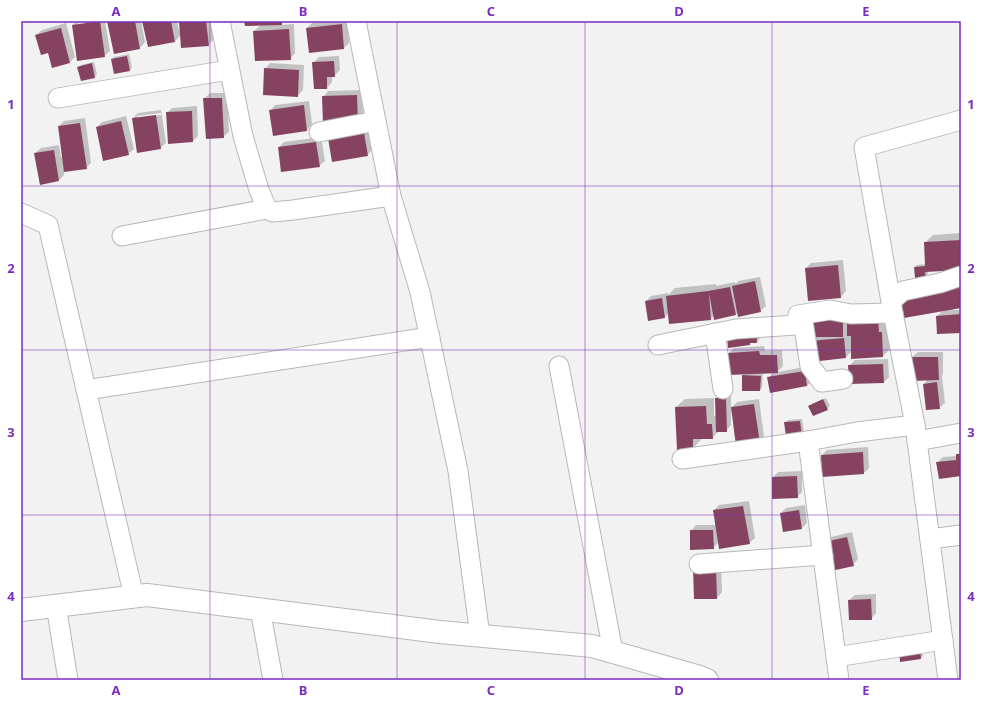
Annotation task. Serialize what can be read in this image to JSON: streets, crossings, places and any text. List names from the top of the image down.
{
  "grid": {
    "columns": [
      "A",
      "B",
      "C",
      "D",
      "E"
    ],
    "rows": [
      "1",
      "2",
      "3",
      "4"
    ]
  }
}
